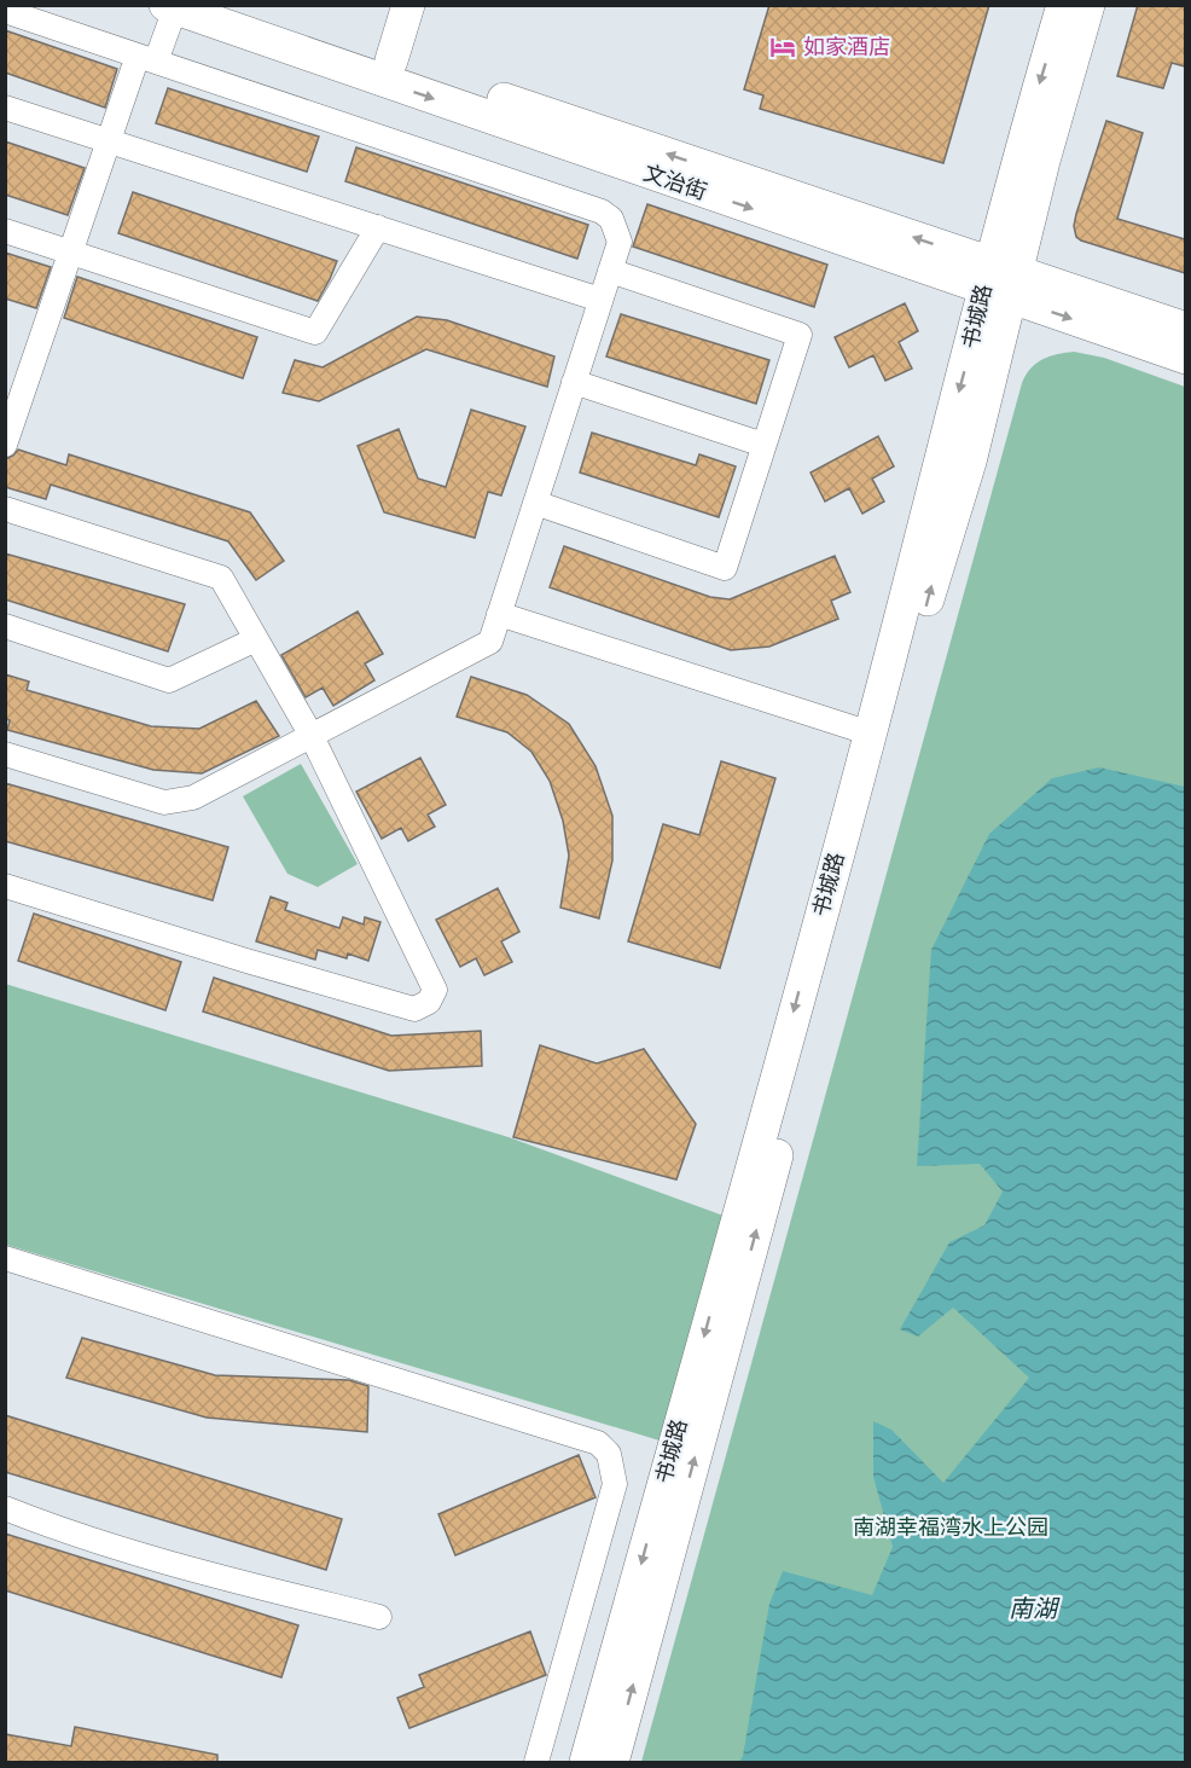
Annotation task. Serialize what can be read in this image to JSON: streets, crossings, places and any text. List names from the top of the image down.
{
  "streets": {
    "main road": ["文治街", "书城路"]
  },
  "crossings": [
    ["文治街", "书城路"]
  ],
  "water": ["南湖"],
  "parks": ["南湖幸福湾水上公园"],
  "places": {
    "hotel": ["如家酒店"]
  }
}
